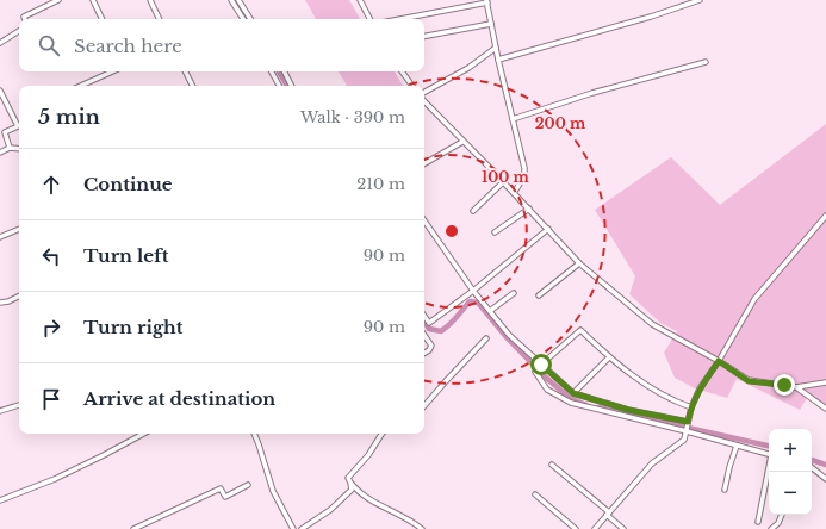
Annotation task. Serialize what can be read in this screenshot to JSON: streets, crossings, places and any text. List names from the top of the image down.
{
  "page": {
    "search": "Search here",
    "heading": ["5 min", "Walk · 390 m"],
    "list": [
      ["Continue", "210 m"],
      ["Turn left", "90 m"],
      ["Turn right", "90 m"],
      "Arrive at destination"
    ],
    "map_buttons": ["+", "−"]
  },
  "rings": ["200 m", "100 m"]
}
